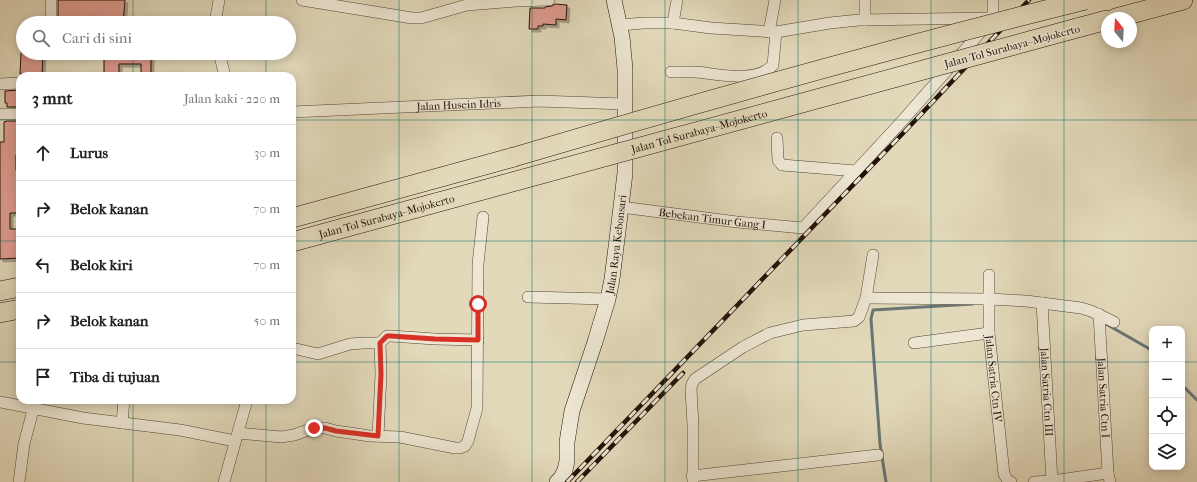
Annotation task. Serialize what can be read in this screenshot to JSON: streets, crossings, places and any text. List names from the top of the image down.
{
  "streets": {
    "highway": ["Jalan Tol Surabaya–Mojokerto"],
    "main road": ["Jalan Raya Kebonsari"],
    "street": [
      "Jalan Husein Idris",
      "Bebekan Timur Gang I",
      "Jalan Satria Ctn IV",
      "Jalan Satria Ctn III",
      "Jalan Satria Ctn I"
    ]
  },
  "crossings": [
    ["Jalan Husein Idris", "Jalan Raya Kebonsari"],
    ["Bebekan Timur Gang I", "Jalan Raya Kebonsari"]
  ],
  "north": "top",
  "page": {
    "search": "Cari di sini",
    "heading": ["3 mnt", "Jalan kaki · 220 m"],
    "list": [
      ["Lurus", "30 m"],
      ["Belok kanan", "70 m"],
      ["Belok kiri", "70 m"],
      ["Belok kanan", "50 m"],
      "Tiba di tujuan"
    ],
    "map_buttons": ["+", "−"]
  }
}
